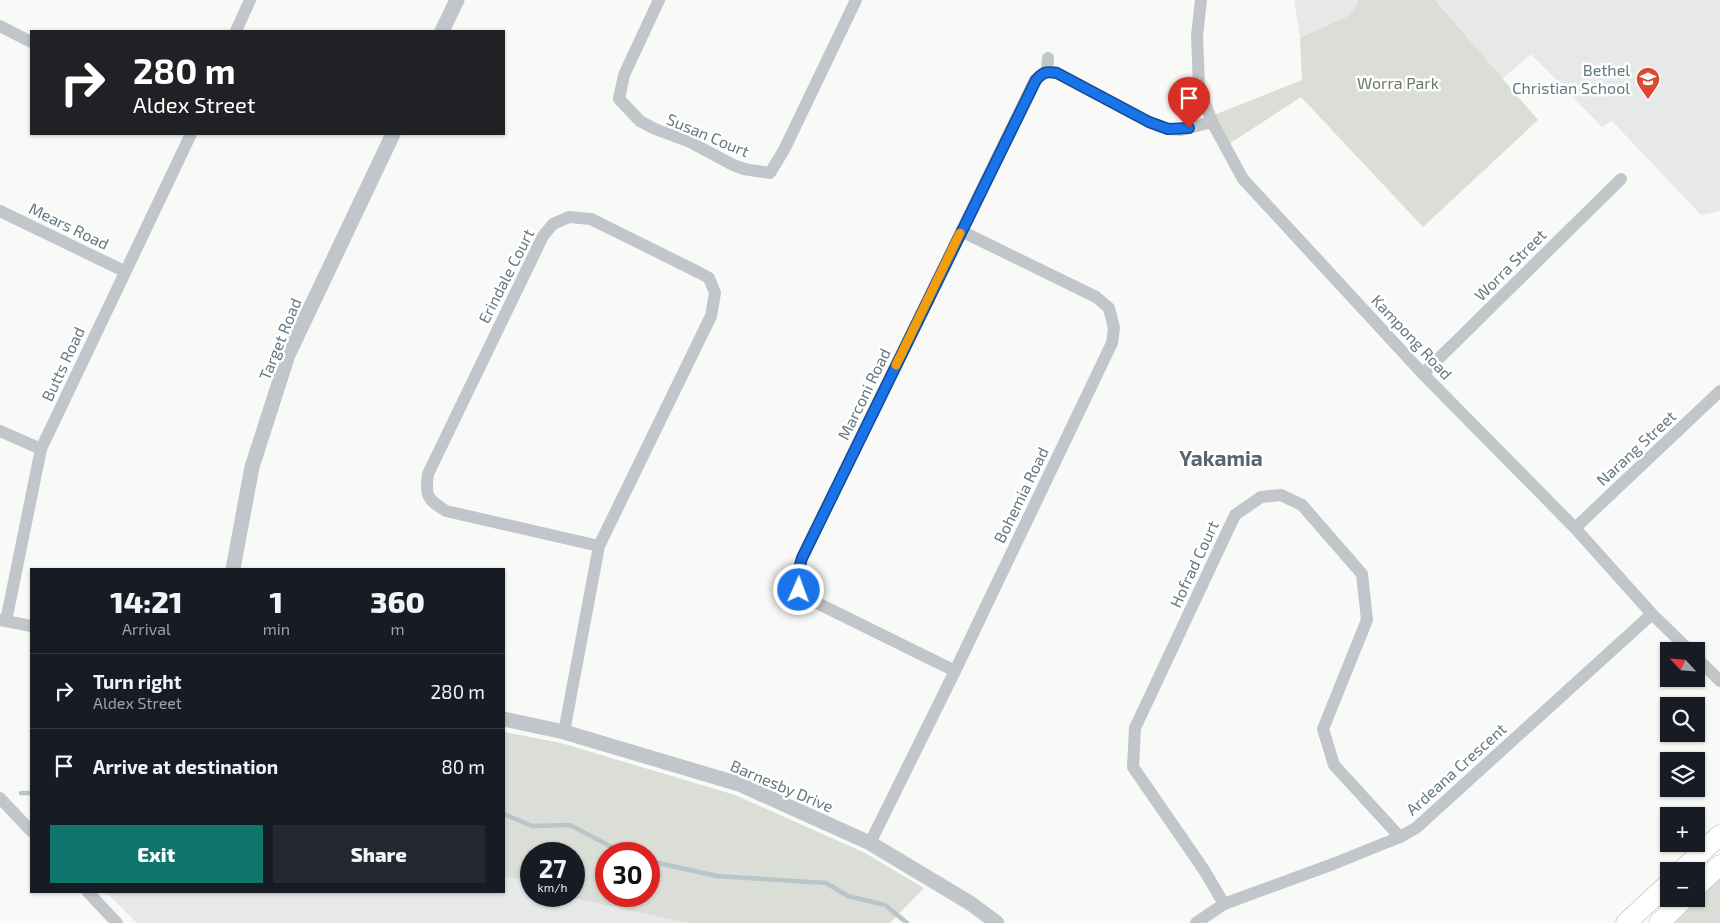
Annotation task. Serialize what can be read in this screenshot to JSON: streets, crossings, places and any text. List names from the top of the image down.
{
  "streets": {
    "street": [
      "Susan Court",
      "Mears Road",
      "Worra Street",
      "Erindale Court",
      "Kampong Road",
      "Target Road",
      "Butts Road",
      "Marconi Road",
      "Narang Street",
      "Bohemia Road",
      "Hofrad Court",
      "Ardeana Crescent",
      "Barnesby Drive"
    ]
  },
  "crossings": [
    ["Mears Road", "Butts Road"],
    ["Worra Street", "Kampong Road"],
    ["Erindale Court", "Barnesby Drive"],
    ["Kampong Road", "Marconi Road"],
    ["Kampong Road", "Narang Street"],
    ["Kampong Road", "Ardeana Crescent"],
    ["Marconi Road", "Bohemia Road"],
    ["Bohemia Road", "Barnesby Drive"],
    ["Hofrad Court", "Ardeana Crescent"]
  ],
  "districts": ["Yakamia"],
  "parks": ["Worra Park"],
  "places": {
    "school or university": ["Bethel Christian School"]
  },
  "north": "top left",
  "page": {
    "turn": ["280 m", "Aldex Street"],
    "eta": [
      "14:21",
      "Arrival",
      "1",
      "min",
      "360",
      "m"
    ],
    "map_buttons": ["+", "−"],
    "list": [
      {
        "name": "Turn right",
        "note": "Aldex Street",
        "value": "280 m"
      },
      {
        "name": "Arrive at destination",
        "value": "80 m"
      }
    ],
    "buttons": ["Exit", "Share"],
    "speed": "27 km/h",
    "limit": "30"
  }
}
